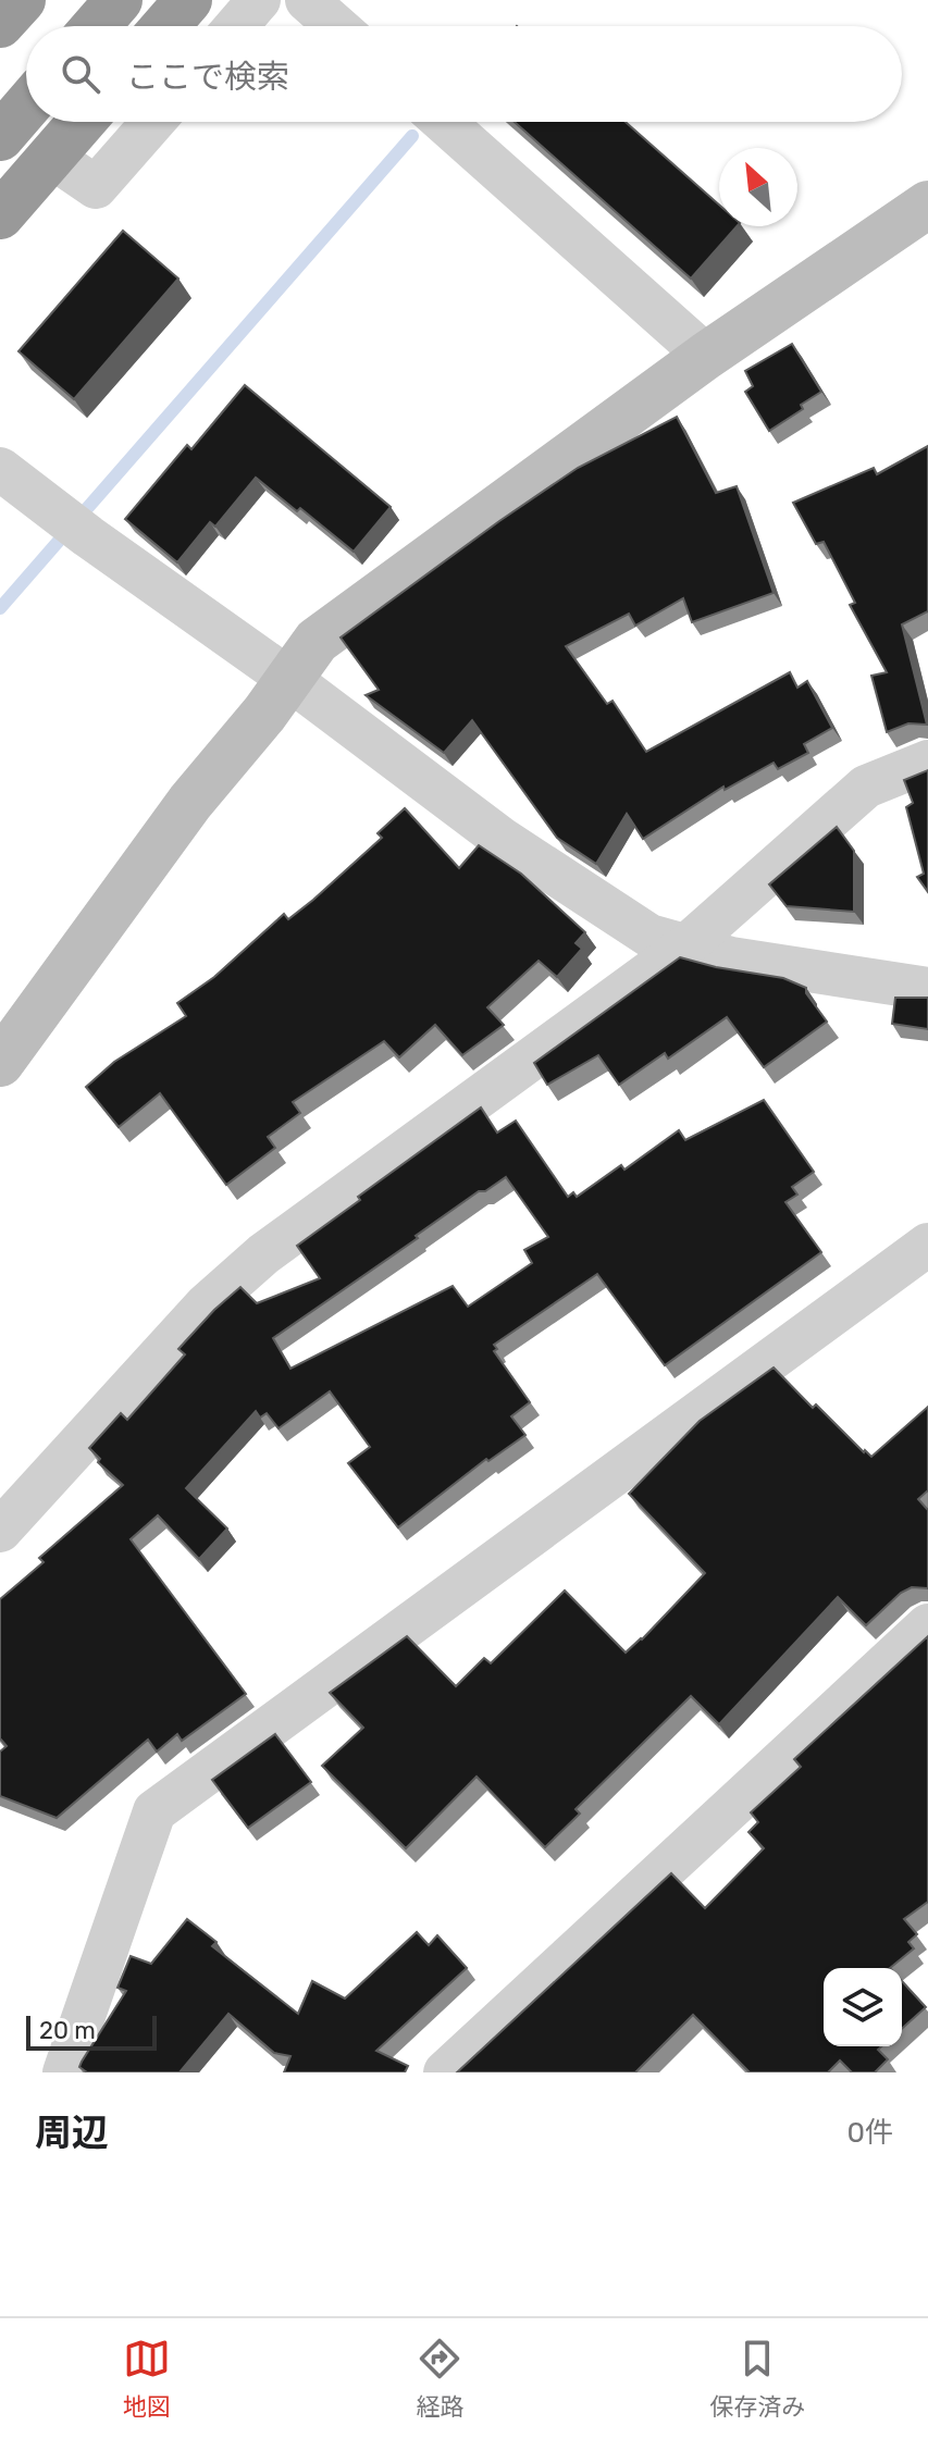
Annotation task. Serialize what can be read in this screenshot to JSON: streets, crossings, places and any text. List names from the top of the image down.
{
  "scale_bar": "20 m",
  "north": "top left",
  "page": {
    "search": "ここで検索",
    "scale": "20 m",
    "heading": ["周辺", "0件"],
    "nav": ["地図", "経路", "保存済み"]
  }
}
